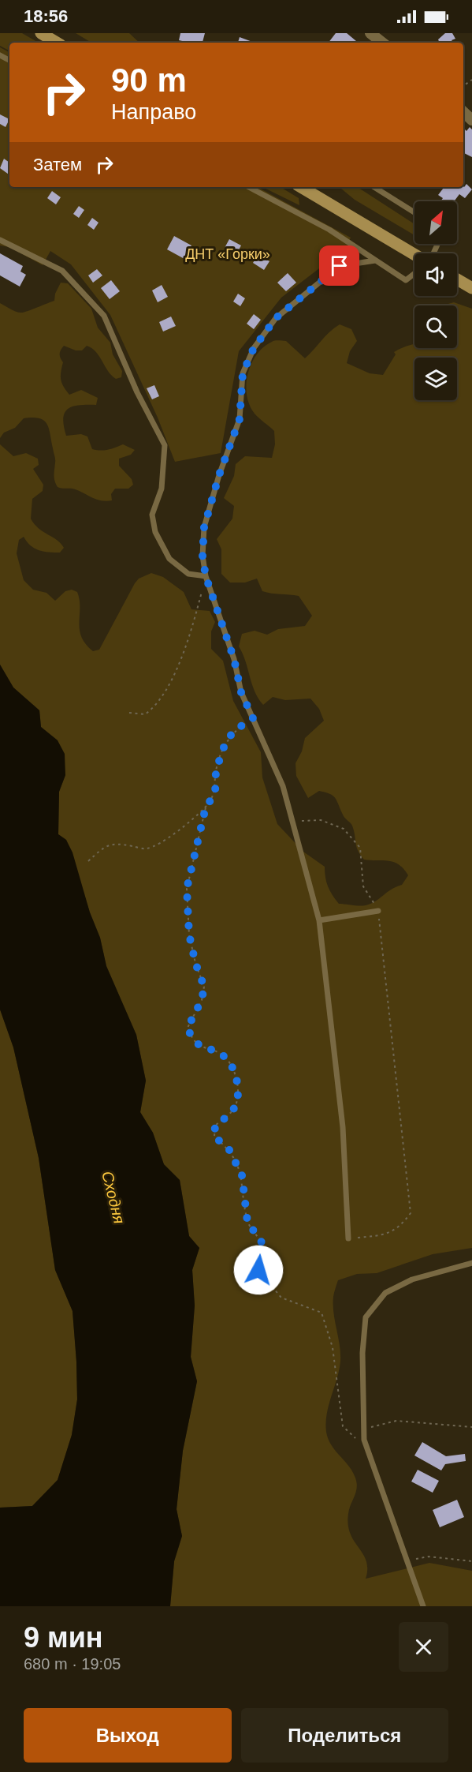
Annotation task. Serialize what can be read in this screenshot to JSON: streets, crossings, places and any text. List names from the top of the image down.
{
  "water": ["Сходня"],
  "parks": ["ДНТ «Горки»"],
  "north": "top right",
  "page": {
    "status": "18:56",
    "turn": ["90 m", "Направо"],
    "then": "Затем",
    "heading": ["9 мин", "680 m · 19:05"],
    "buttons": ["Выход", "Поделиться"]
  }
}
